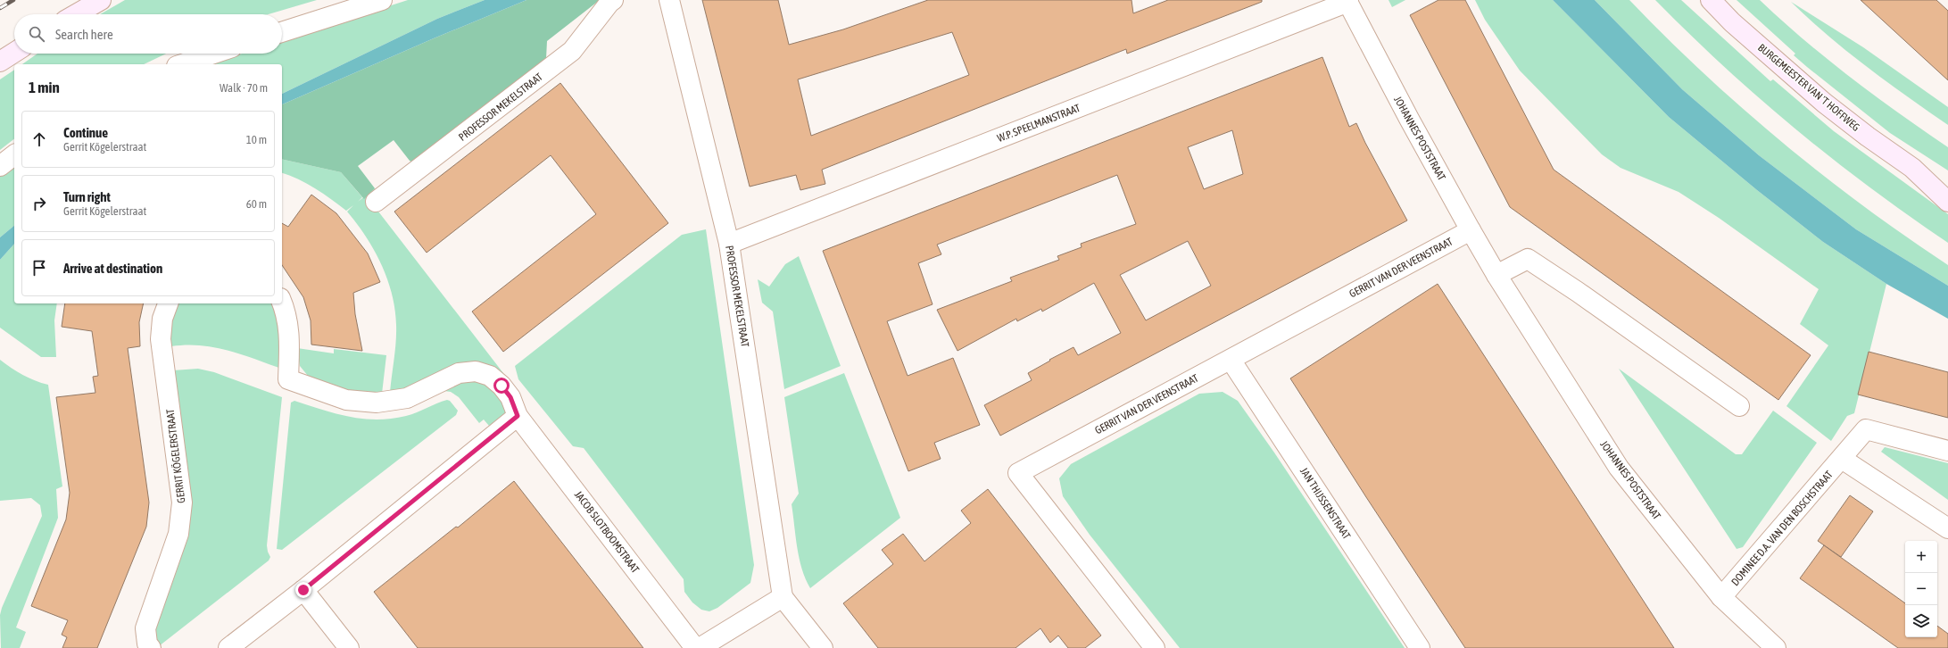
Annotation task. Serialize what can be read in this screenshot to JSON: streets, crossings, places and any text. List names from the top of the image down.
{
  "streets": {
    "main road": ["BURGEMEESTER VAN 'T HOFFWEG"],
    "street": [
      "PROFESSOR MEKELSTRAAT",
      "W.P. SPEELMANSTRAAT",
      "JOHANNES POSTSTRAAT",
      "GERRIT VAN DER VEENSTRAAT",
      "GERRIT KÖGELERSTRAAT",
      "JAN THIJSSENSTRAAT",
      "DOMINEE D.A. VAN DEN BOSCHSTRAAT",
      "JACOB SLOTBOOMSTRAAT"
    ]
  },
  "crossings": [
    ["PROFESSOR MEKELSTRAAT", "W.P. SPEELMANSTRAAT"],
    ["W.P. SPEELMANSTRAAT", "JOHANNES POSTSTRAAT"],
    ["JOHANNES POSTSTRAAT", "GERRIT VAN DER VEENSTRAAT"],
    ["JOHANNES POSTSTRAAT", "DOMINEE D.A. VAN DEN BOSCHSTRAAT"],
    ["GERRIT VAN DER VEENSTRAAT", "JAN THIJSSENSTRAAT"]
  ],
  "page": {
    "search": "Search here",
    "heading": ["1 min", "Walk · 70 m"],
    "list": [
      ["Continue", "Gerrit Kögelerstraat", "10 m"],
      ["Turn right", "Gerrit Kögelerstraat", "60 m"],
      "Arrive at destination"
    ],
    "map_buttons": ["+", "−"]
  }
}
